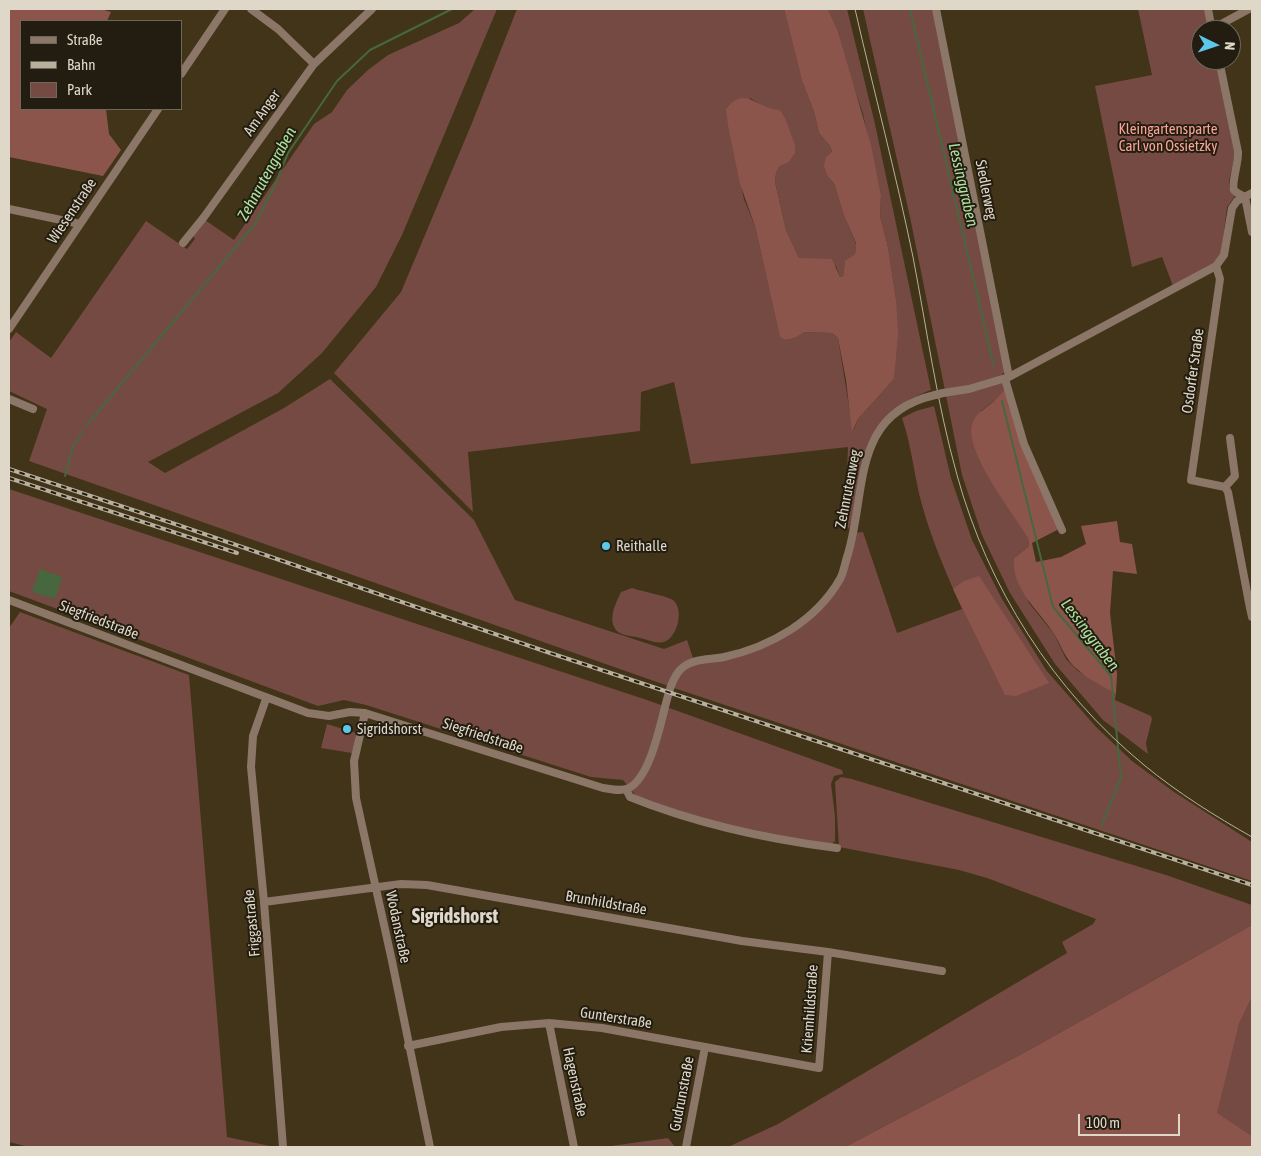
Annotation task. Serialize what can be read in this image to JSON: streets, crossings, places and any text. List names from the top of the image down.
{
  "streets": {
    "street": [
      "Am Anger",
      "Siedlerweg",
      "Wiesenstraße",
      "Osdorfer Straße",
      "Zehnrutenweg",
      "Siegfriedstraße",
      "Brunhildstraße",
      "Friggastraße",
      "Wodanstraße",
      "Kriemhildstraße",
      "Gunterstraße",
      "Hagenstraße",
      "Gudrunstraße"
    ]
  },
  "crossings": [
    ["Siedlerweg", "Zehnrutenweg"],
    ["Osdorfer Straße", "Zehnrutenweg"],
    ["Zehnrutenweg", "Siegfriedstraße"],
    ["Siegfriedstraße", "Friggastraße"],
    ["Siegfriedstraße", "Wodanstraße"],
    ["Brunhildstraße", "Friggastraße"],
    ["Brunhildstraße", "Wodanstraße"],
    ["Brunhildstraße", "Kriemhildstraße"],
    ["Wodanstraße", "Gunterstraße"],
    ["Kriemhildstraße", "Gunterstraße"],
    ["Gunterstraße", "Hagenstraße"],
    ["Gunterstraße", "Gudrunstraße"]
  ],
  "districts": ["Sigridshorst"],
  "water": ["Zehnrutengraben", "Lessinggraben"],
  "parks": ["Kleingartensparte Carl von Ossietzky"],
  "places": ["Reithalle", "Sigridshorst"],
  "legend": ["Straße", "Bahn", "Park"],
  "scale_bar": "100 m",
  "north": "right"
}
